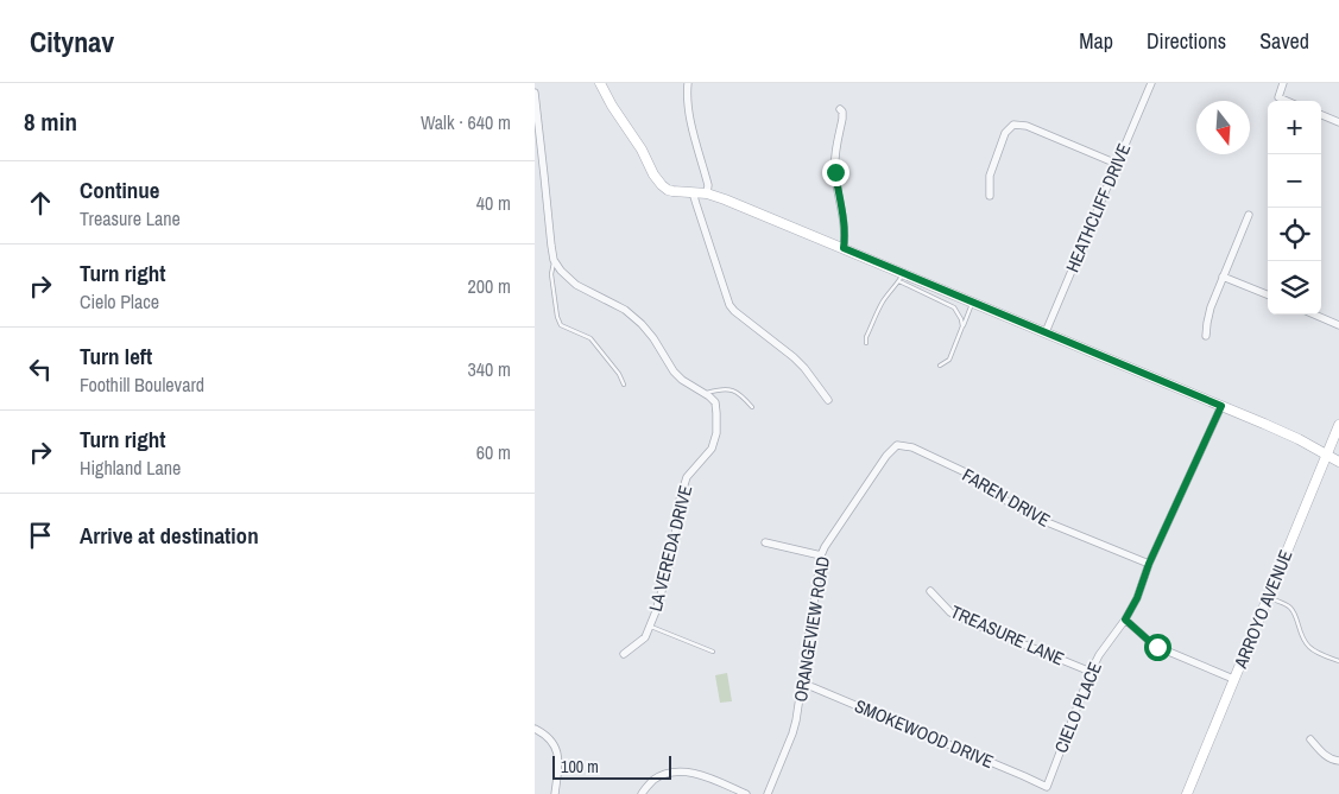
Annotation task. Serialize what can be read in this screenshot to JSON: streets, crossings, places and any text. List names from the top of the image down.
{
  "streets": {
    "street": [
      "HEATHCLIFF DRIVE",
      "FAREN DRIVE",
      "LA VEREDA DRIVE",
      "ARROYO AVENUE",
      "ORANGEVIEW ROAD",
      "TREASURE LANE",
      "CIELO PLACE",
      "SMOKEWOOD DRIVE"
    ]
  },
  "crossings": [
    ["FAREN DRIVE", "ORANGEVIEW ROAD"],
    ["FAREN DRIVE", "CIELO PLACE"],
    ["ORANGEVIEW ROAD", "SMOKEWOOD DRIVE"],
    ["TREASURE LANE", "CIELO PLACE"],
    ["CIELO PLACE", "SMOKEWOOD DRIVE"]
  ],
  "scale_bar": "100 m",
  "north": "bottom",
  "page": {
    "header": "Citynav",
    "nav": ["Map", "Directions", "Saved"],
    "heading": ["8 min", "Walk · 640 m"],
    "map_buttons": ["+", "−"],
    "list": [
      ["Continue", "Treasure Lane", "40 m"],
      ["Turn right", "Cielo Place", "200 m"],
      ["Turn left", "Foothill Boulevard", "340 m"],
      ["Turn right", "Highland Lane", "60 m"],
      "Arrive at destination"
    ],
    "scale": "100 m"
  }
}
